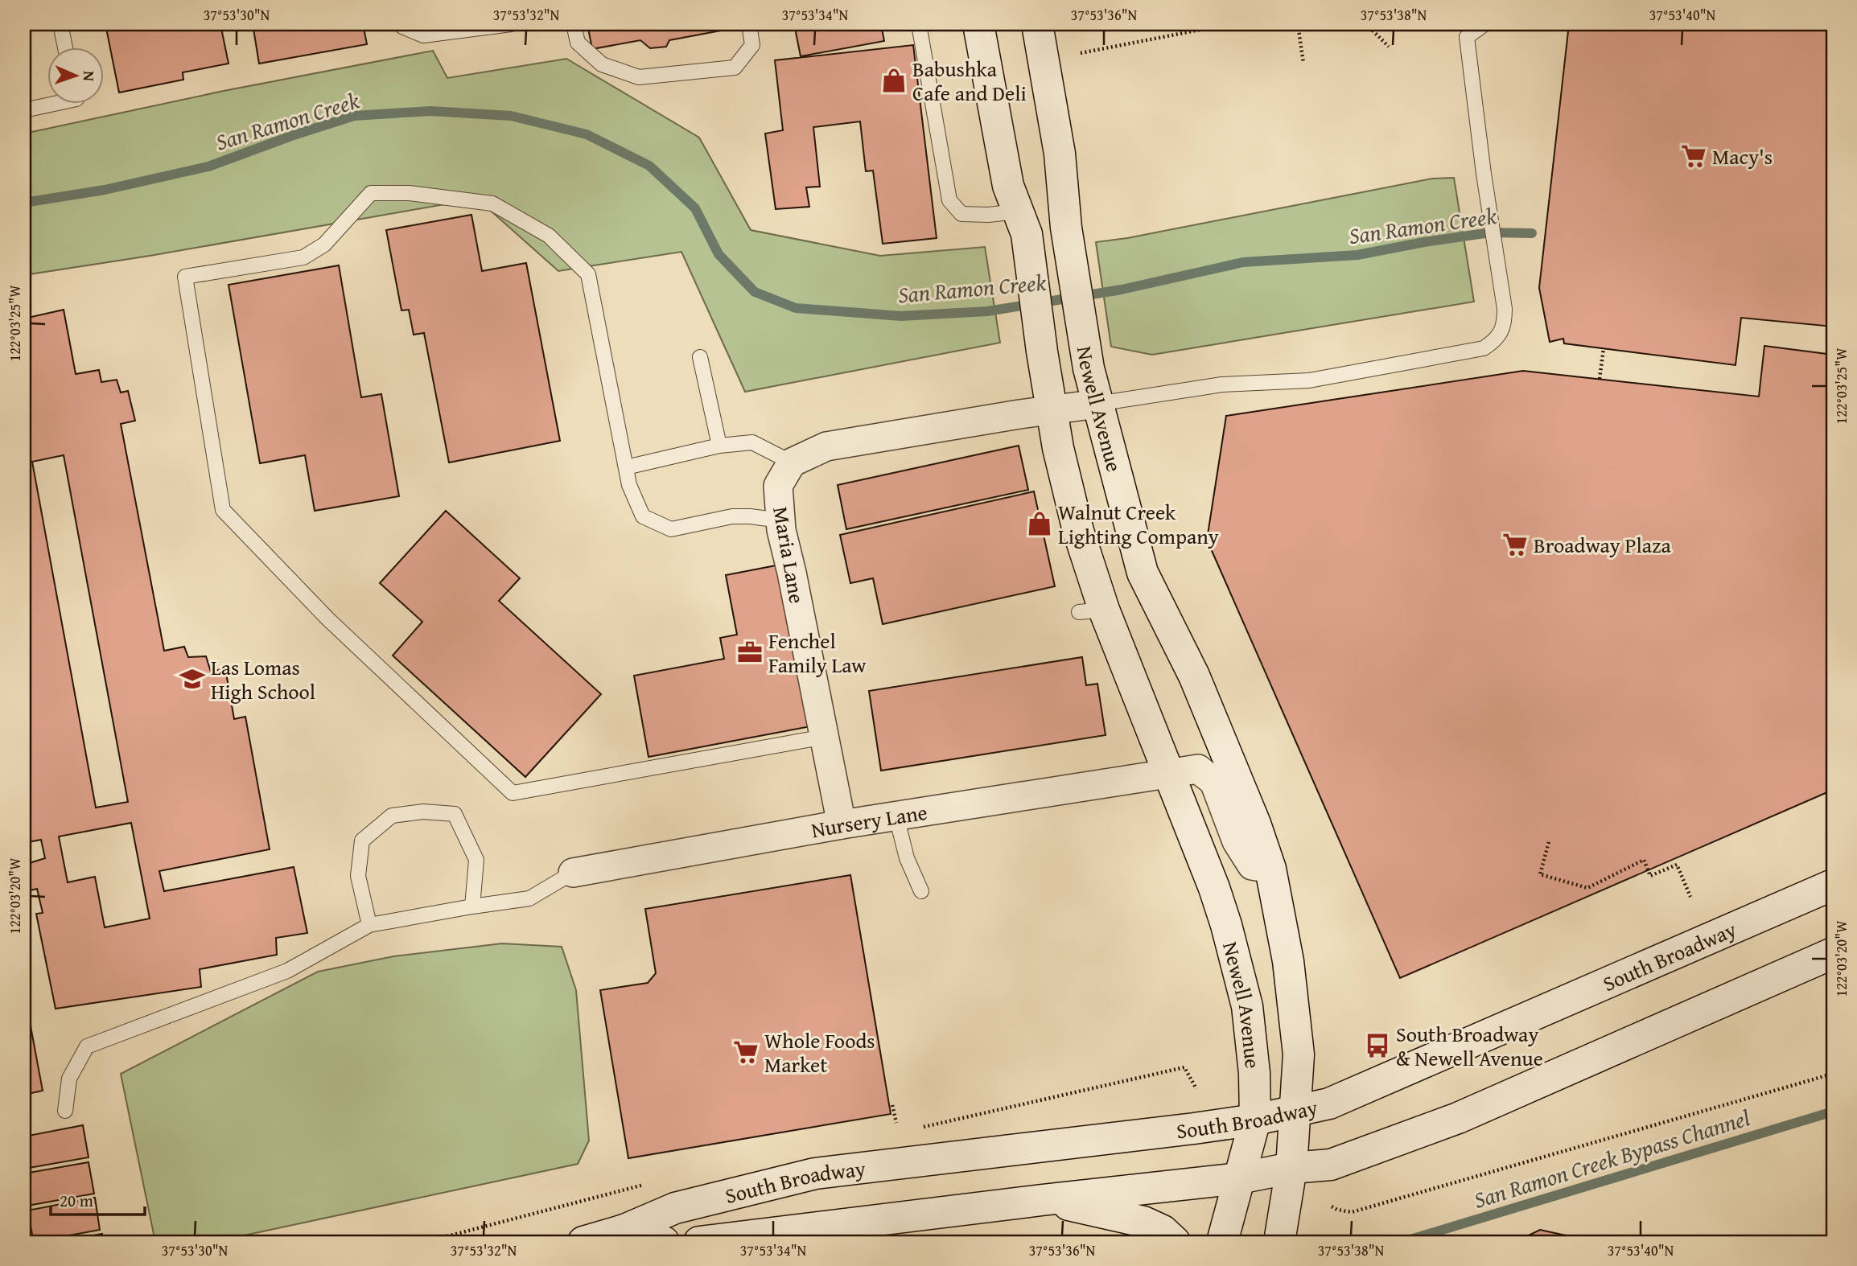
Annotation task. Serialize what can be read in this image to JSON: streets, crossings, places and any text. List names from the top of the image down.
{
  "streets": {
    "street": [
      "Newell Avenue",
      "Maria Lane",
      "Nursery Lane",
      "South Broadway"
    ]
  },
  "crossings": [
    ["Newell Avenue", "Nursery Lane"],
    ["Newell Avenue", "South Broadway"],
    ["Maria Lane", "Nursery Lane"]
  ],
  "water": ["San Ramon Creek", "San Ramon Creek Bypass Channel"],
  "places": {
    "shop": ["Babushka Cafe and Deli", "Walnut Creek Lighting Company"],
    "supermarket": ["Macy's", "Broadway Plaza", "Whole Foods Market"],
    "office": ["Fenchel Family Law"],
    "school or university": ["Las Lomas High School"],
    "bus stop": ["South Broadway & Newell Avenue"]
  },
  "scale_bar": "20 m",
  "north": "right",
  "coordinates": [
    "37°53'30\"N",
    "37°53'32\"N",
    "37°53'34\"N",
    "37°53'36\"N",
    "37°53'38\"N",
    "37°53'40\"N",
    "122°03'25\"W",
    "122°03'20\"W"
  ]
}
